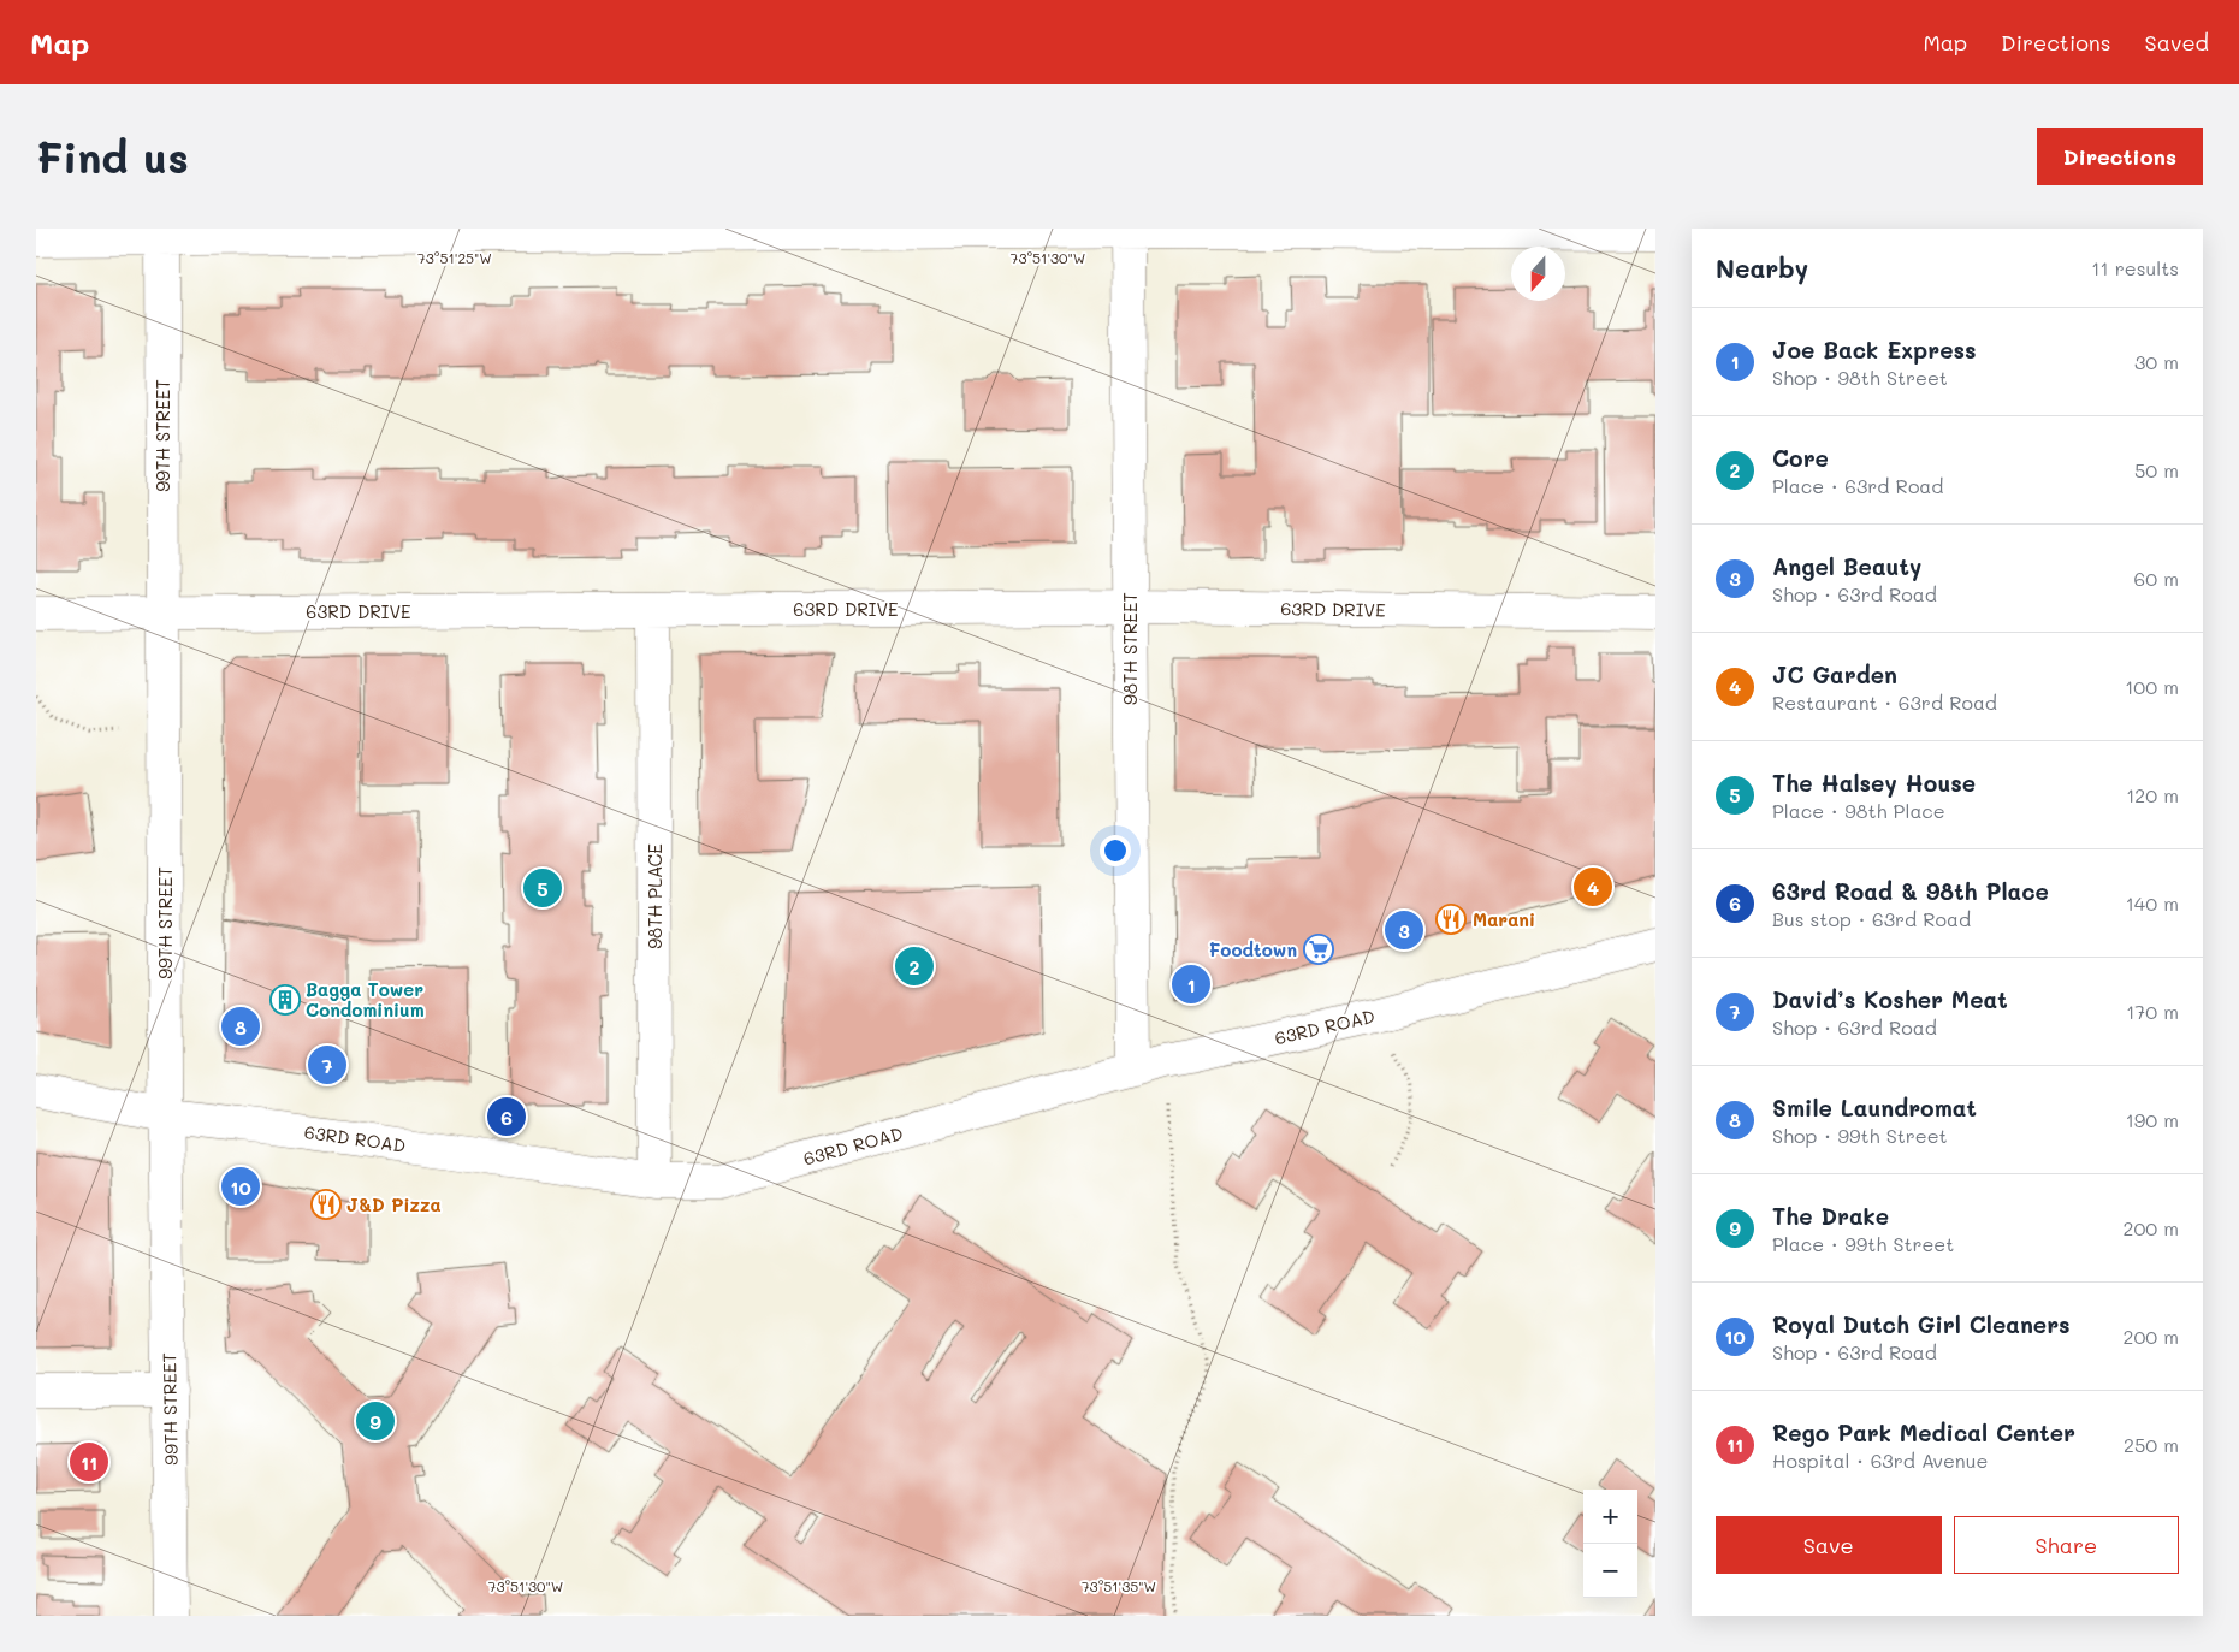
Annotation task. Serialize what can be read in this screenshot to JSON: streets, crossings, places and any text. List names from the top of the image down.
{
  "streets": {
    "street": [
      "99TH STREET",
      "63RD DRIVE",
      "98TH STREET",
      "98TH PLACE",
      "63RD ROAD"
    ]
  },
  "crossings": [
    ["99TH STREET", "63RD DRIVE"],
    ["99TH STREET", "63RD ROAD"],
    ["63RD DRIVE", "98TH STREET"],
    ["63RD DRIVE", "98TH PLACE"],
    ["98TH STREET", "63RD ROAD"],
    ["98TH PLACE", "63RD ROAD"]
  ],
  "places": {
    "restaurant": ["Marani", "J&D Pizza"],
    "supermarket": ["Foodtown"],
    "building": ["Bagga Tower Condominium"]
  },
  "north": "bottom",
  "page": {
    "header": "Map",
    "nav": ["Map", "Directions", "Saved"],
    "buttons": [
      "Directions",
      ["Save", "Share"]
    ],
    "title": "Find us",
    "heading": ["Nearby", "11 results"],
    "list": [
      {
        "mark": "1",
        "name": "Joe Back Express",
        "note": "Shop · 98th Street",
        "value": "30 m"
      },
      {
        "mark": "2",
        "name": "Core",
        "note": "Place · 63rd Road",
        "value": "50 m"
      },
      {
        "mark": "3",
        "name": "Angel Beauty",
        "note": "Shop · 63rd Road",
        "value": "60 m"
      },
      {
        "mark": "4",
        "name": "JC Garden",
        "note": "Restaurant · 63rd Road",
        "value": "100 m"
      },
      {
        "mark": "5",
        "name": "The Halsey House",
        "note": "Place · 98th Place",
        "value": "120 m"
      },
      {
        "mark": "6",
        "name": "63rd Road & 98th Place",
        "note": "Bus stop · 63rd Road",
        "value": "140 m"
      },
      {
        "mark": "7",
        "name": "David’s Kosher Meat",
        "note": "Shop · 63rd Road",
        "value": "170 m"
      },
      {
        "mark": "8",
        "name": "Smile Laundromat",
        "note": "Shop · 99th Street",
        "value": "190 m"
      },
      {
        "mark": "9",
        "name": "The Drake",
        "note": "Place · 99th Street",
        "value": "200 m"
      },
      {
        "mark": "10",
        "name": "Royal Dutch Girl Cleaners",
        "note": "Shop · 63rd Road",
        "value": "200 m"
      },
      {
        "mark": "11",
        "name": "Rego Park Medical Center",
        "note": "Hospital · 63rd Avenue",
        "value": "250 m"
      }
    ],
    "pins": [
      "4",
      "5",
      "3",
      "2",
      "1",
      "8",
      "7",
      "6",
      "10",
      "9",
      "11"
    ],
    "map_buttons": ["+", "−"]
  },
  "coordinates": ["73°51'25\"W", "73°51'30\"W", "73°51'35\"W"]
}
